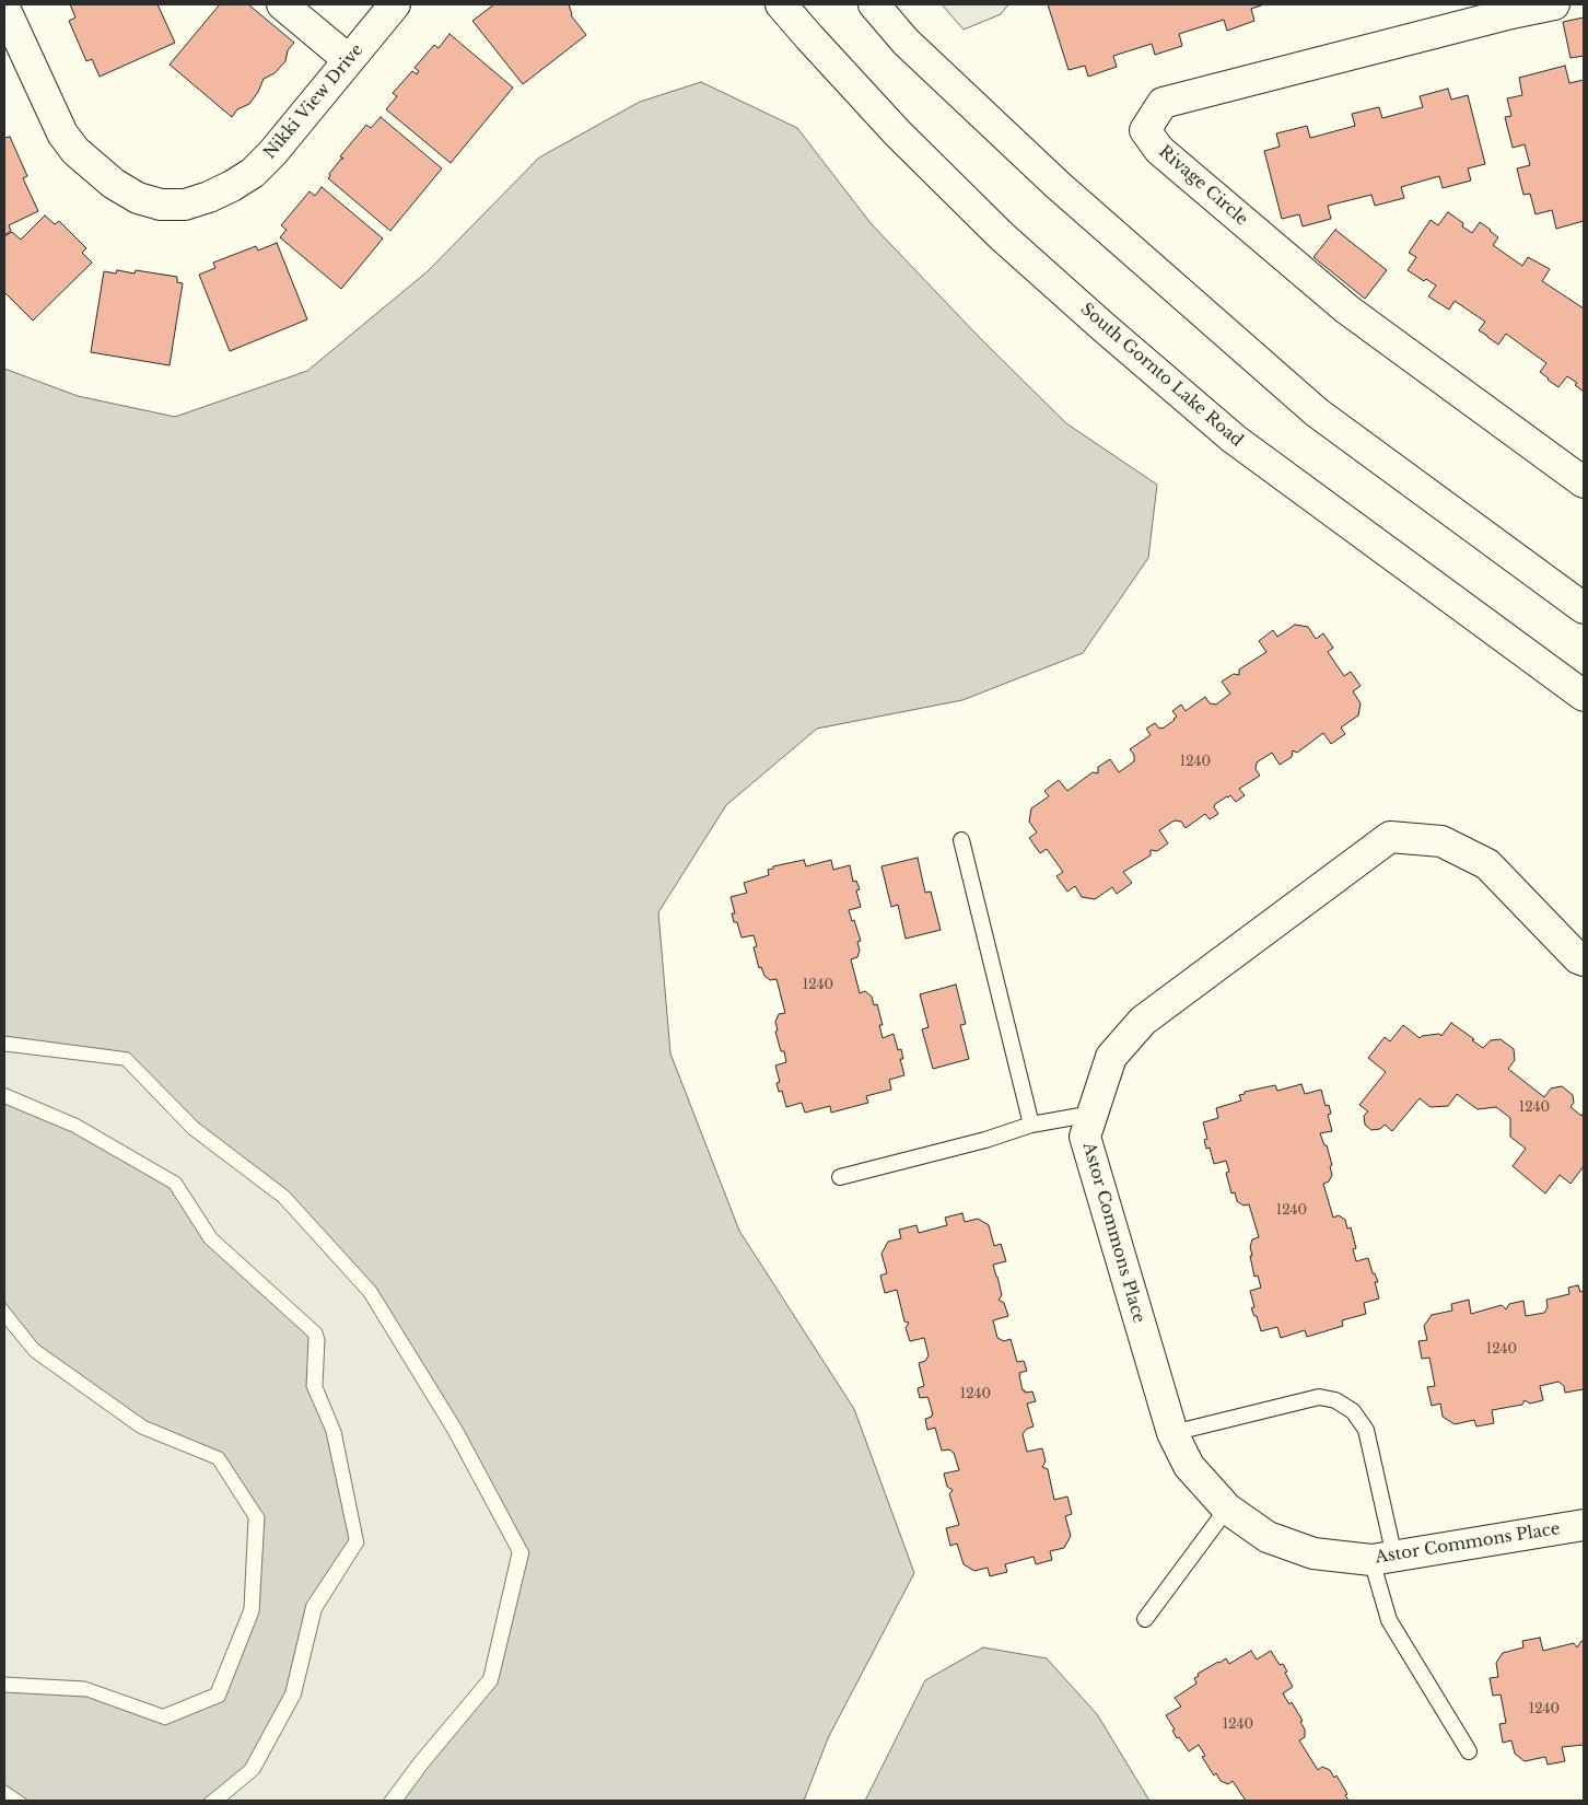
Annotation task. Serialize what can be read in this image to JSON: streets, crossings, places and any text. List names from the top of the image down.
{
  "streets": {
    "street": [
      "Nikki View Drive",
      "Rivage Circle",
      "South Gornto Lake Road",
      "Astor Commons Place"
    ]
  },
  "house_numbers": [
    "1240",
    "1240",
    "1240",
    "1240",
    "1240",
    "1240",
    "1240",
    "1240"
  ]
}
